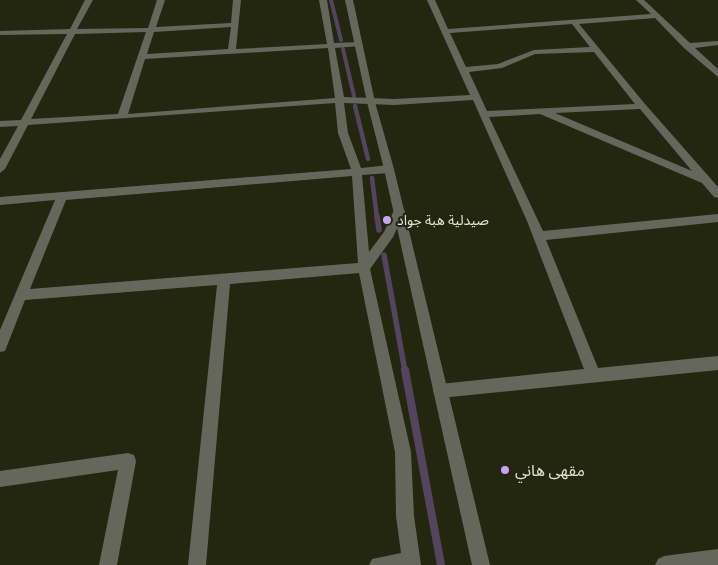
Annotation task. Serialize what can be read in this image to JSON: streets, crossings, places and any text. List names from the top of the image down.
{
  "places": ["صيدلية هبة جواد", "مقهى هاني"]
}
